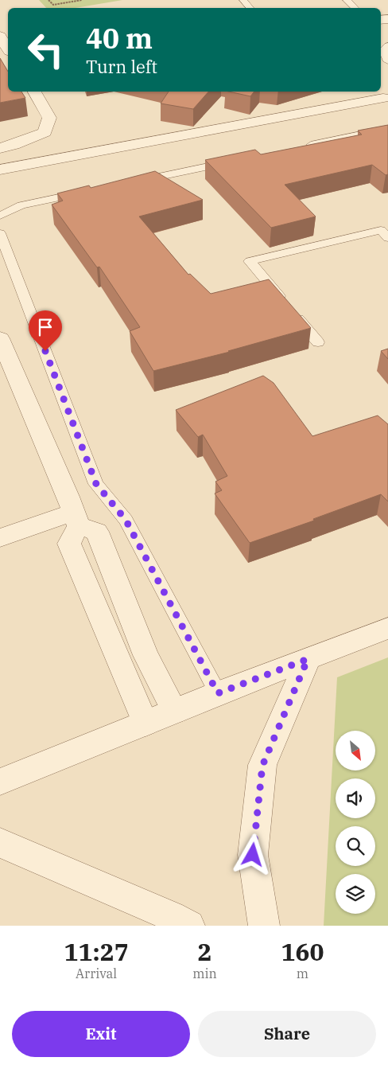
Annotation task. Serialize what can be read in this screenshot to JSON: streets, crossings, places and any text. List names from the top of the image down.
{
  "north": "bottom right",
  "page": {
    "turn": ["40 m", "Turn left"],
    "eta": [
      "11:27",
      "Arrival",
      "2",
      "min",
      "160",
      "m"
    ],
    "buttons": ["Exit", "Share"]
  }
}
